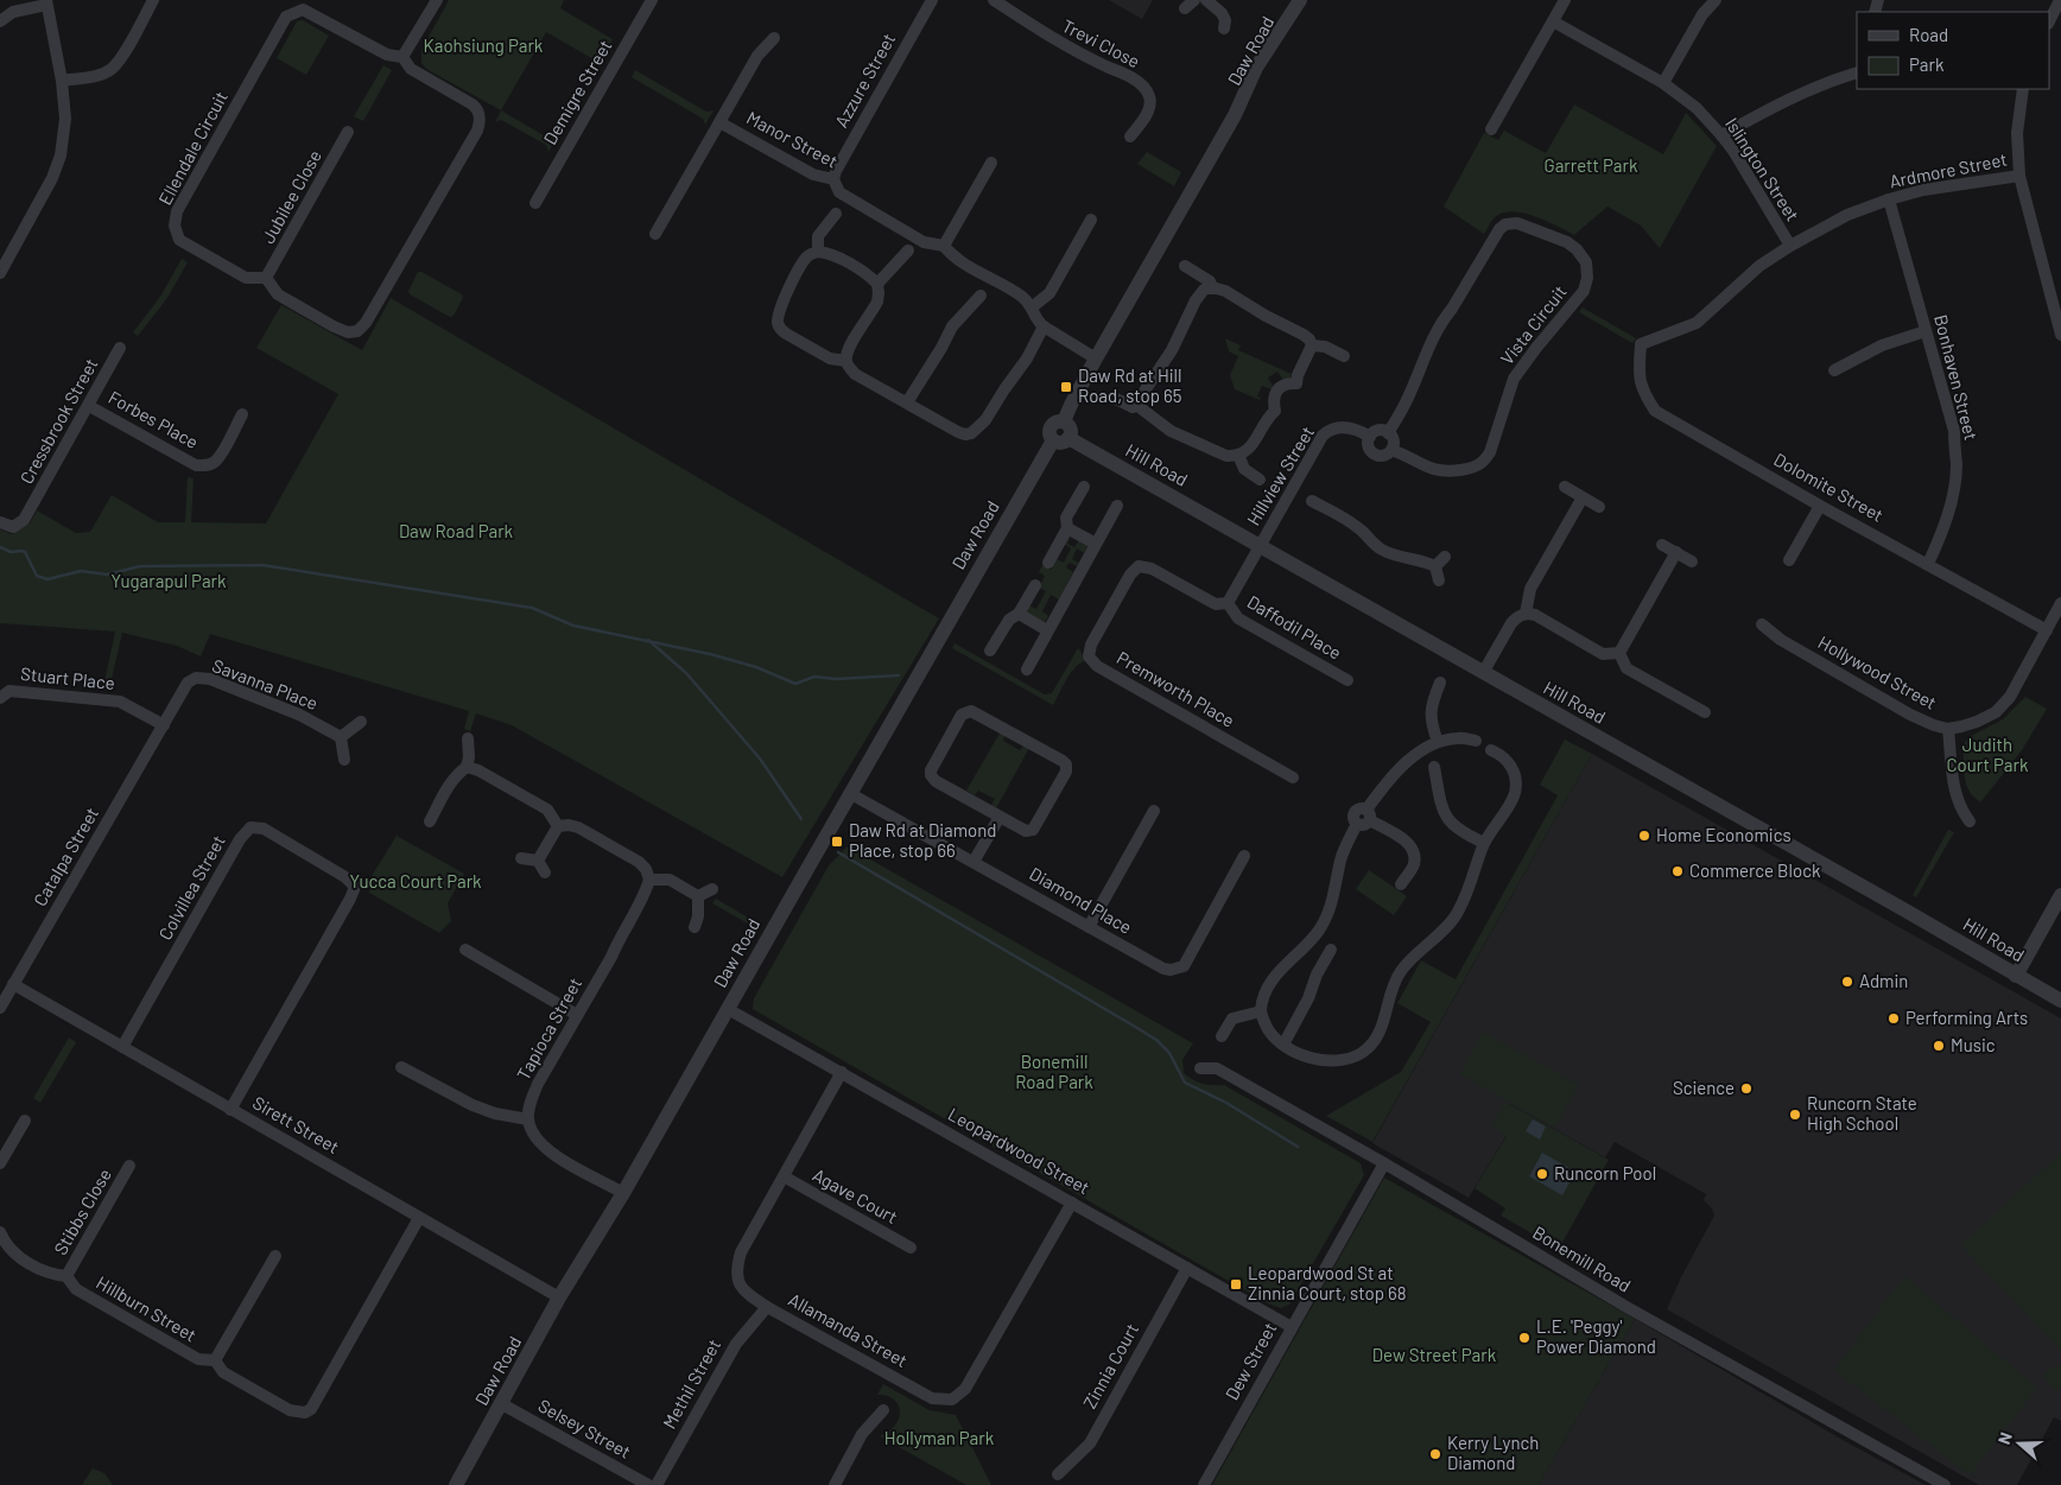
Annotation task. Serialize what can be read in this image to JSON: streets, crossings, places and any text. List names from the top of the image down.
{
  "streets": {
    "street": [
      "Trevi Close",
      "Daw Road",
      "Azzure Street",
      "Demigre Street",
      "Manor Street",
      "Ellendale Circuit",
      "Islington Street",
      "Ardmore Street",
      "Jubilee Close",
      "Vista Circuit",
      "Bonhaven Street",
      "Forbes Place",
      "Cressbrook Street",
      "Hill Road",
      "Hillview Street",
      "Dolomite Street",
      "Daffodil Place",
      "Hollywood Street",
      "Stuart Place",
      "Savanna Place",
      "Premworth Place",
      "Catalpa Street",
      "Colvillea Street",
      "Diamond Place",
      "Tapioca Street",
      "Sirett Street",
      "Leopardwood Street",
      "Agave Court",
      "Stibbs Close",
      "Bonemill Road",
      "Hillburn Street",
      "Allamanda Street",
      "Dew Street",
      "Zinnia Court",
      "Methil Street",
      "Selsey Street"
    ]
  },
  "crossings": [
    ["Daw Road", "Manor Street"],
    ["Daw Road", "Hill Road"],
    ["Daw Road", "Diamond Place"],
    ["Daw Road", "Sirett Street"],
    ["Daw Road", "Leopardwood Street"],
    ["Daw Road", "Selsey Street"],
    ["Azzure Street", "Manor Street"],
    ["Ellendale Circuit", "Jubilee Close"],
    ["Islington Street", "Ardmore Street"],
    ["Ardmore Street", "Bonhaven Street"],
    ["Ardmore Street", "Dolomite Street"],
    ["Vista Circuit", "Hillview Street"],
    ["Bonhaven Street", "Dolomite Street"],
    ["Forbes Place", "Cressbrook Street"],
    ["Hill Road", "Hillview Street"],
    ["Dolomite Street", "Hollywood Street"],
    ["Daffodil Place", "Premworth Place"],
    ["Stuart Place", "Savanna Place"],
    ["Stuart Place", "Catalpa Street"],
    ["Savanna Place", "Catalpa Street"],
    ["Catalpa Street", "Sirett Street"],
    ["Colvillea Street", "Sirett Street"],
    ["Sirett Street", "Hillburn Street"],
    ["Leopardwood Street", "Allamanda Street"],
    ["Leopardwood Street", "Dew Street"],
    ["Leopardwood Street", "Zinnia Court"],
    ["Agave Court", "Allamanda Street"],
    ["Stibbs Close", "Hillburn Street"],
    ["Bonemill Road", "Dew Street"],
    ["Allamanda Street", "Methil Street"]
  ],
  "parks": [
    "Kaohsiung Park",
    "Garrett Park",
    "Daw Road Park",
    "Yugarapul Park",
    "Judith Court Park",
    "Yucca Court Park",
    "Bonemill Road Park",
    "Dew Street Park",
    "Hollyman Park"
  ],
  "places": {
    "transit": ["Daw Rd at Hill Road, stop 65", "Daw Rd at Diamond Place, stop 66", "Leopardwood St at Zinnia Court, stop 68"],
    "other": [
      "Home Economics",
      "Commerce Block",
      "Admin",
      "Performing Arts",
      "Music",
      "Science",
      "Runcorn State High School",
      "Runcorn Pool",
      "L.E. 'Peggy' Power Diamond",
      "Kerry Lynch Diamond"
    ]
  },
  "legend": ["Road", "Park"],
  "north": "left"
}
